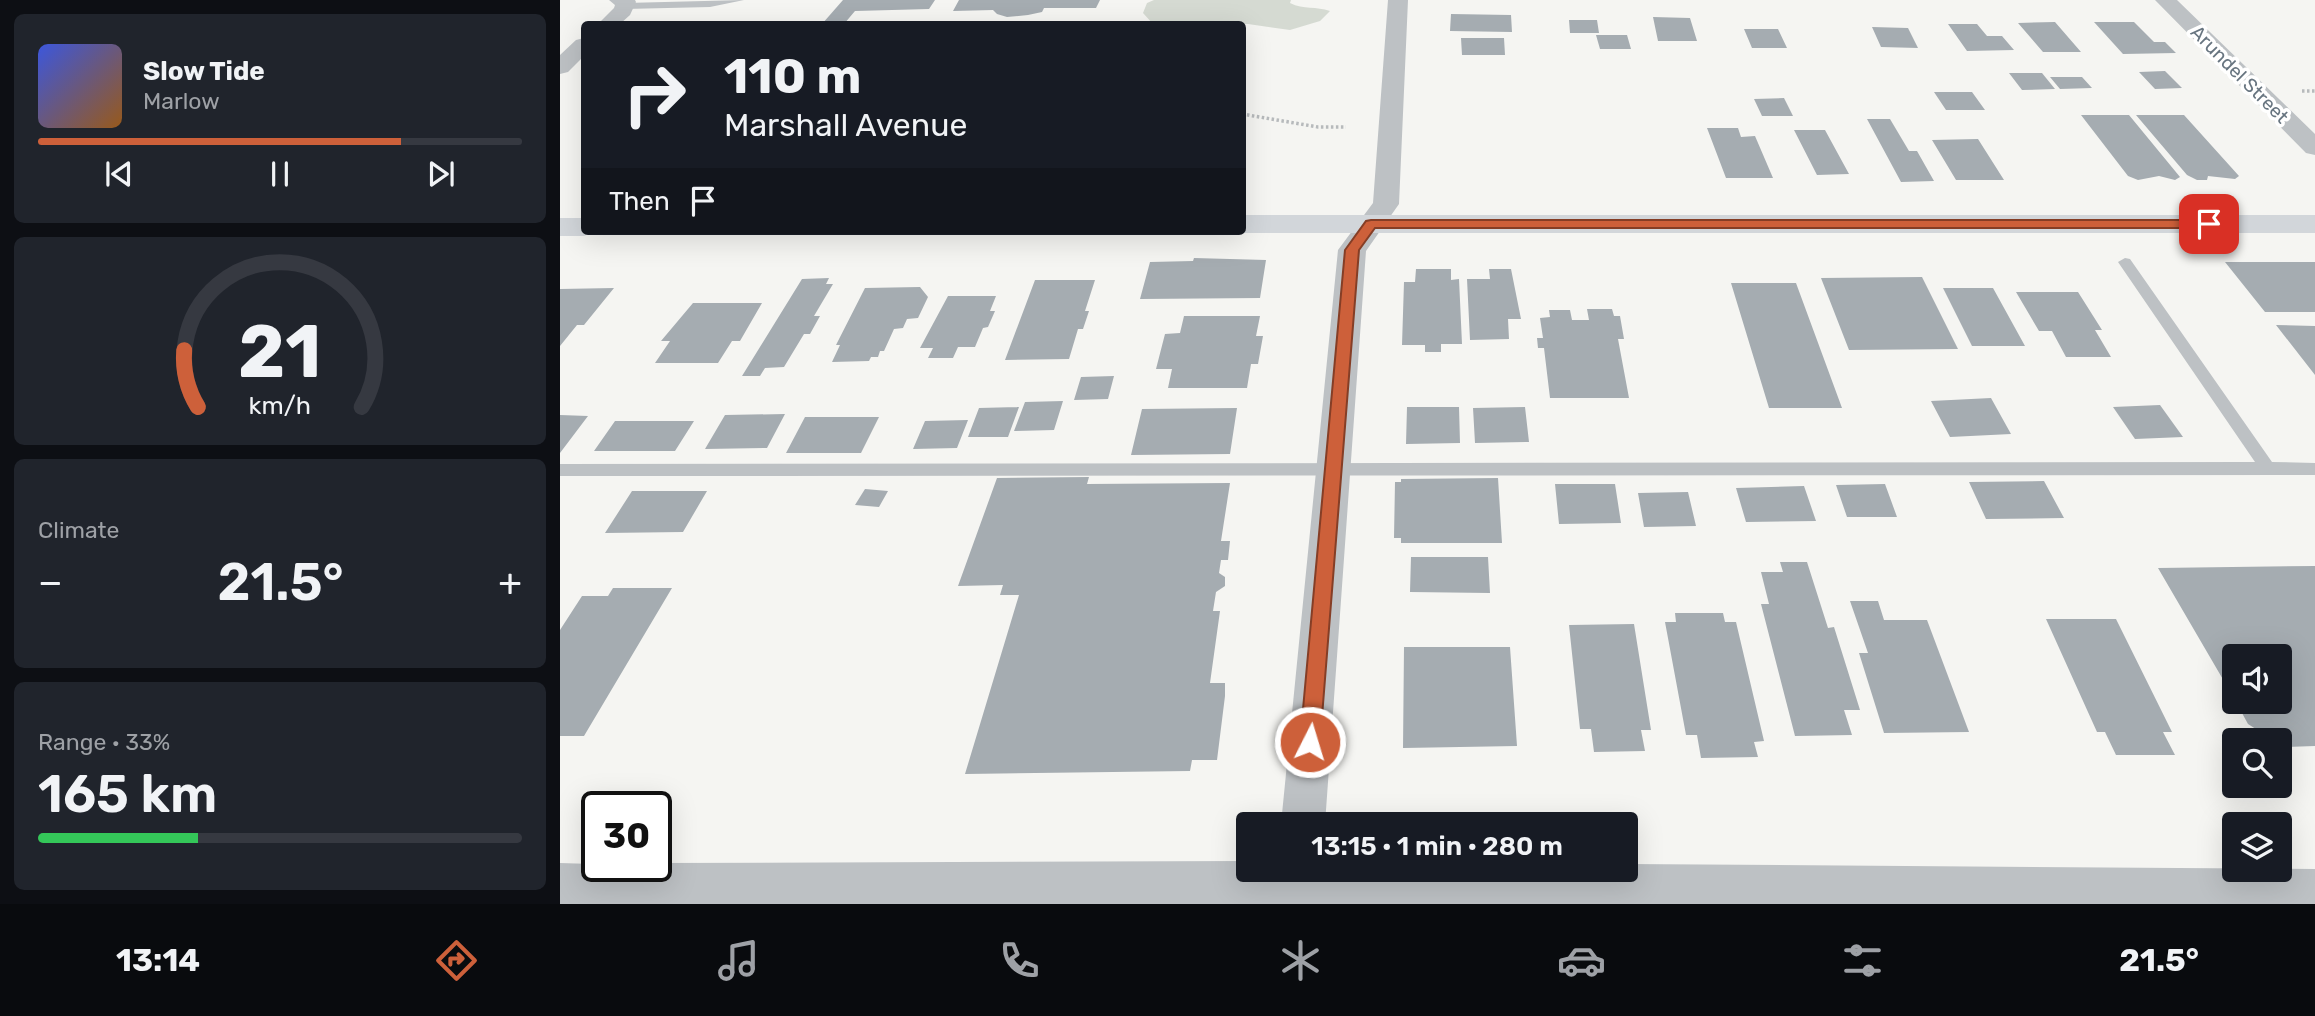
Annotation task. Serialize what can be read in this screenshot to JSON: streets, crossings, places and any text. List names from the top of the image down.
{
  "streets": {
    "street": ["Arundel Street"]
  },
  "page": {
    "turn": ["110 m", "Marshall Avenue"],
    "song": ["Slow Tide", "Marlow"],
    "then": "Then",
    "tile": [
      "Climate",
      ["Range · 33%", "165 km"]
    ],
    "heat": ["−", "21.5°", "+"],
    "limit": "30",
    "trip": "13:15 · 1 min · 280 m",
    "tabs": ["13:14", "21.5°"],
    "gauge": ["21", "km/h"]
  }
}
